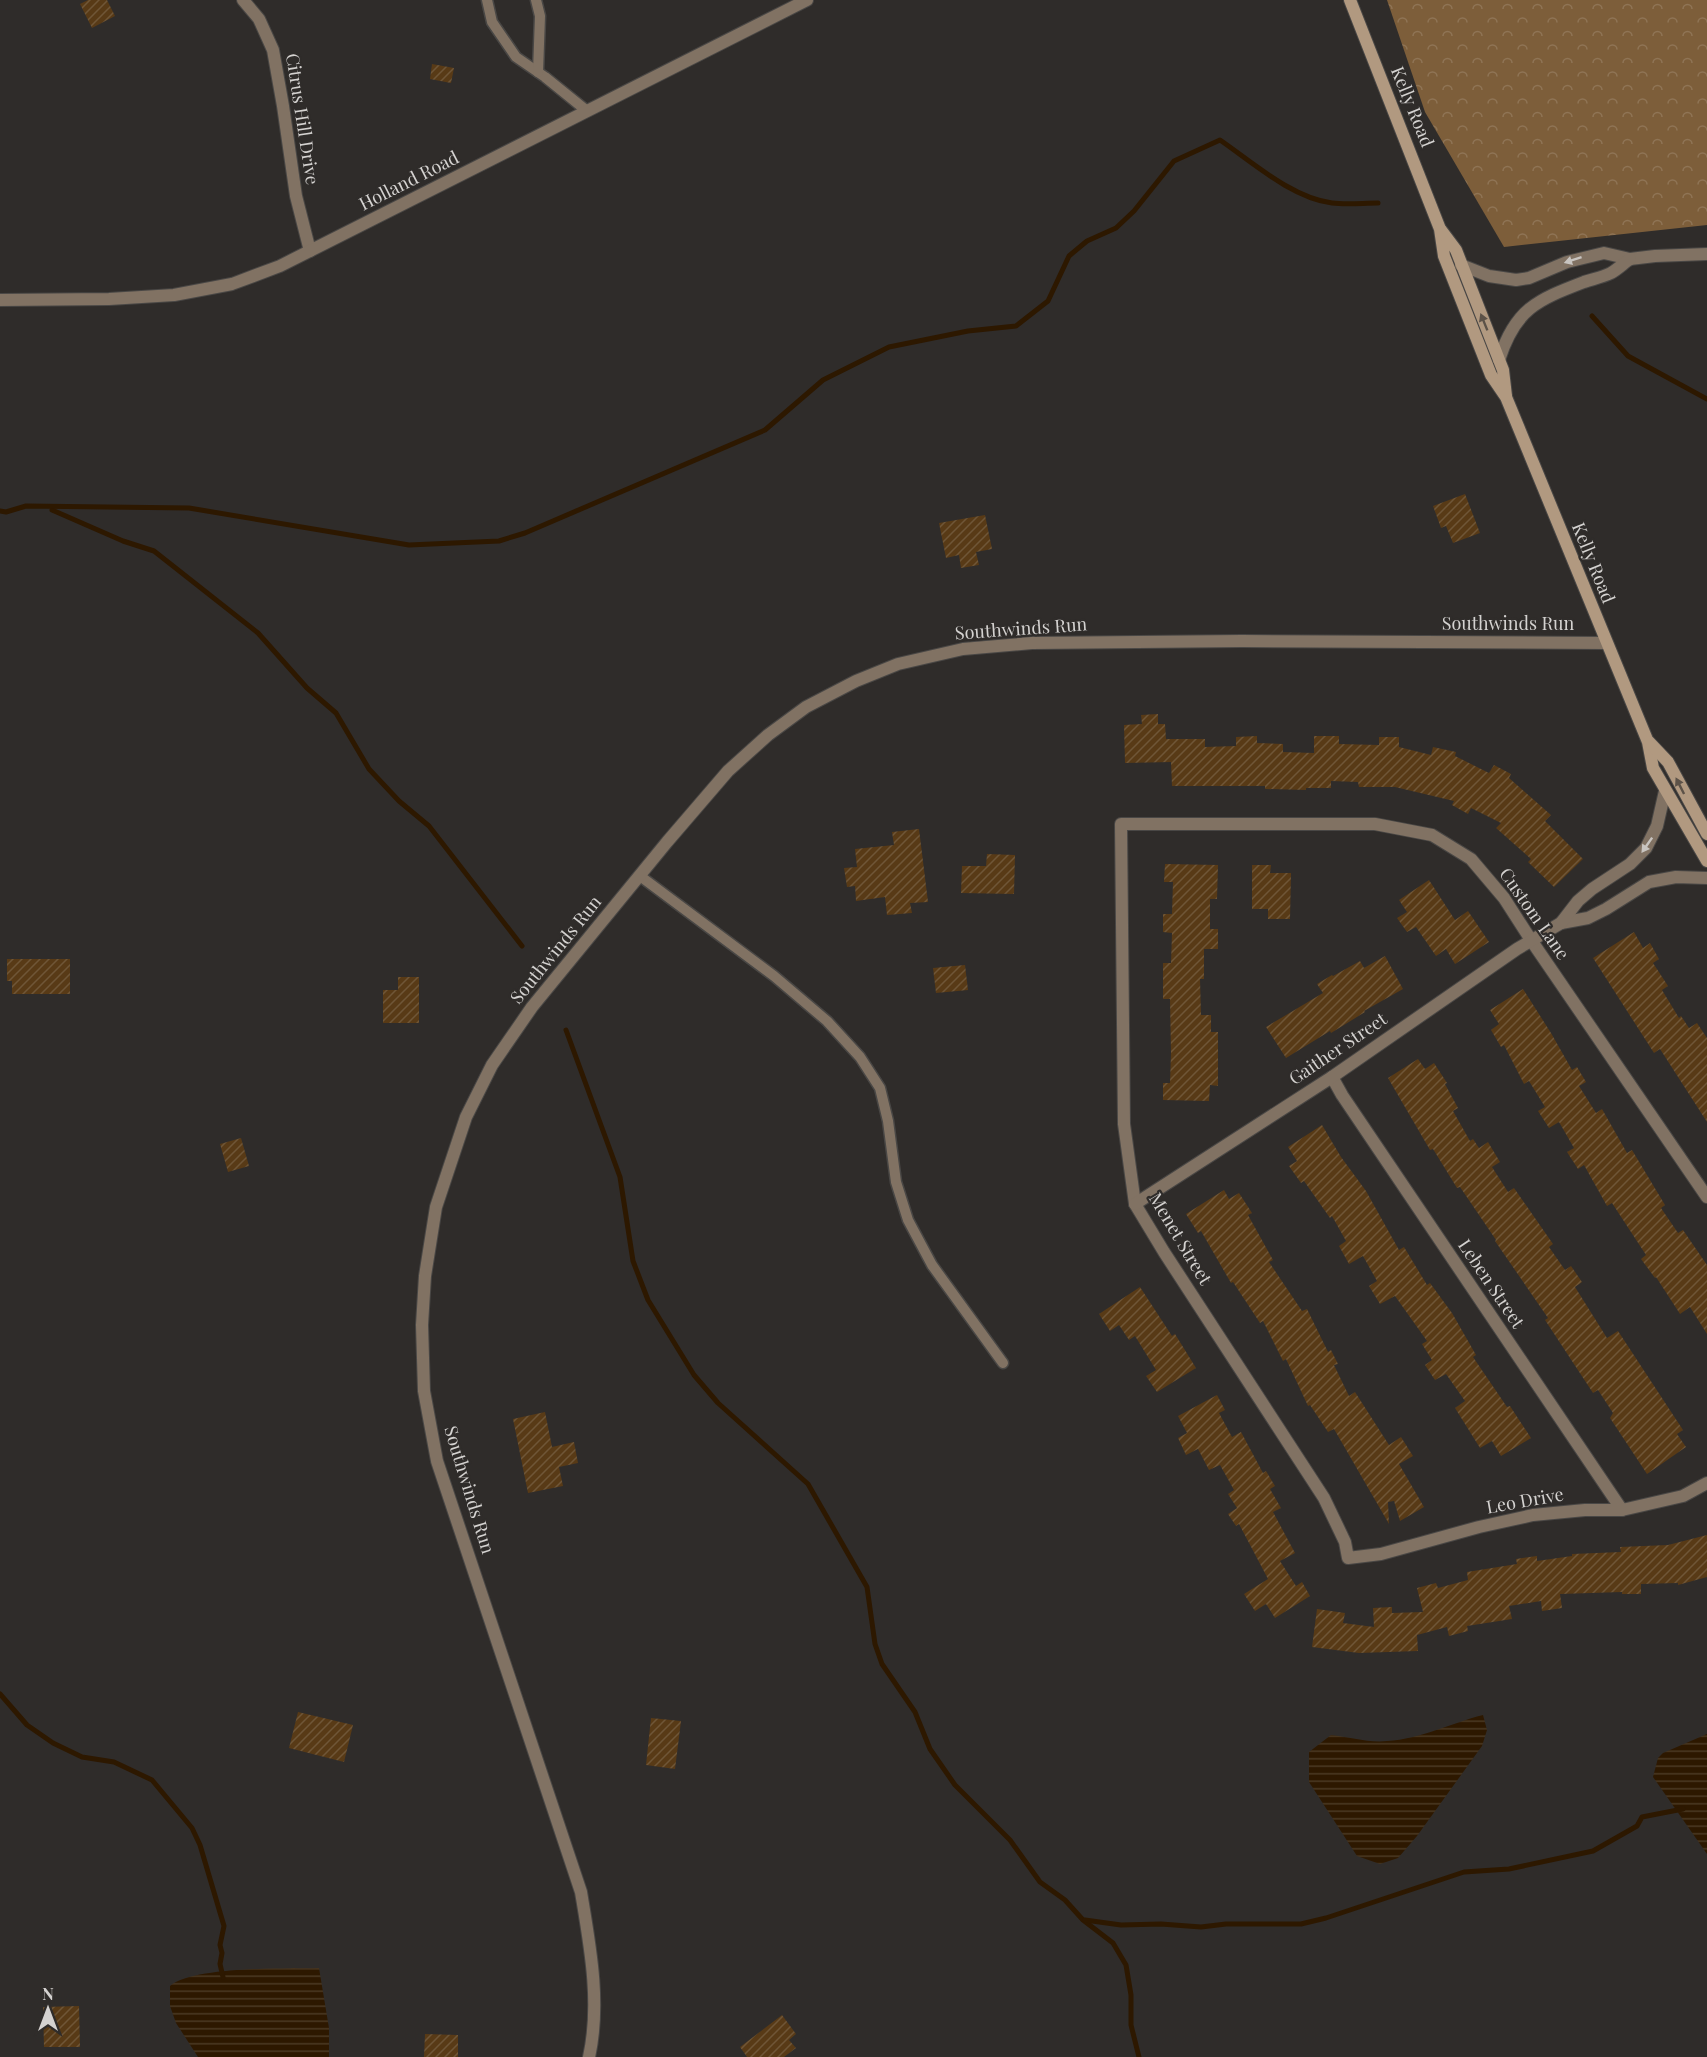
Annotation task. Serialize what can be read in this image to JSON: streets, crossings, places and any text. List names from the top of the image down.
{
  "streets": {
    "street": [
      "Kelly Road",
      "Citrus Hill Drive",
      "Holland Road",
      "Southwinds Run",
      "Custom Lane",
      "Gaither Street",
      "Menet Street",
      "Leben Street",
      "Leo Drive"
    ]
  },
  "crossings": [
    ["Kelly Road", "Southwinds Run"],
    ["Kelly Road", "Gaither Street"],
    ["Citrus Hill Drive", "Holland Road"],
    ["Custom Lane", "Gaither Street"],
    ["Custom Lane", "Menet Street"],
    ["Gaither Street", "Menet Street"],
    ["Gaither Street", "Leben Street"],
    ["Menet Street", "Leo Drive"],
    ["Leben Street", "Leo Drive"]
  ],
  "north": "top"
}
